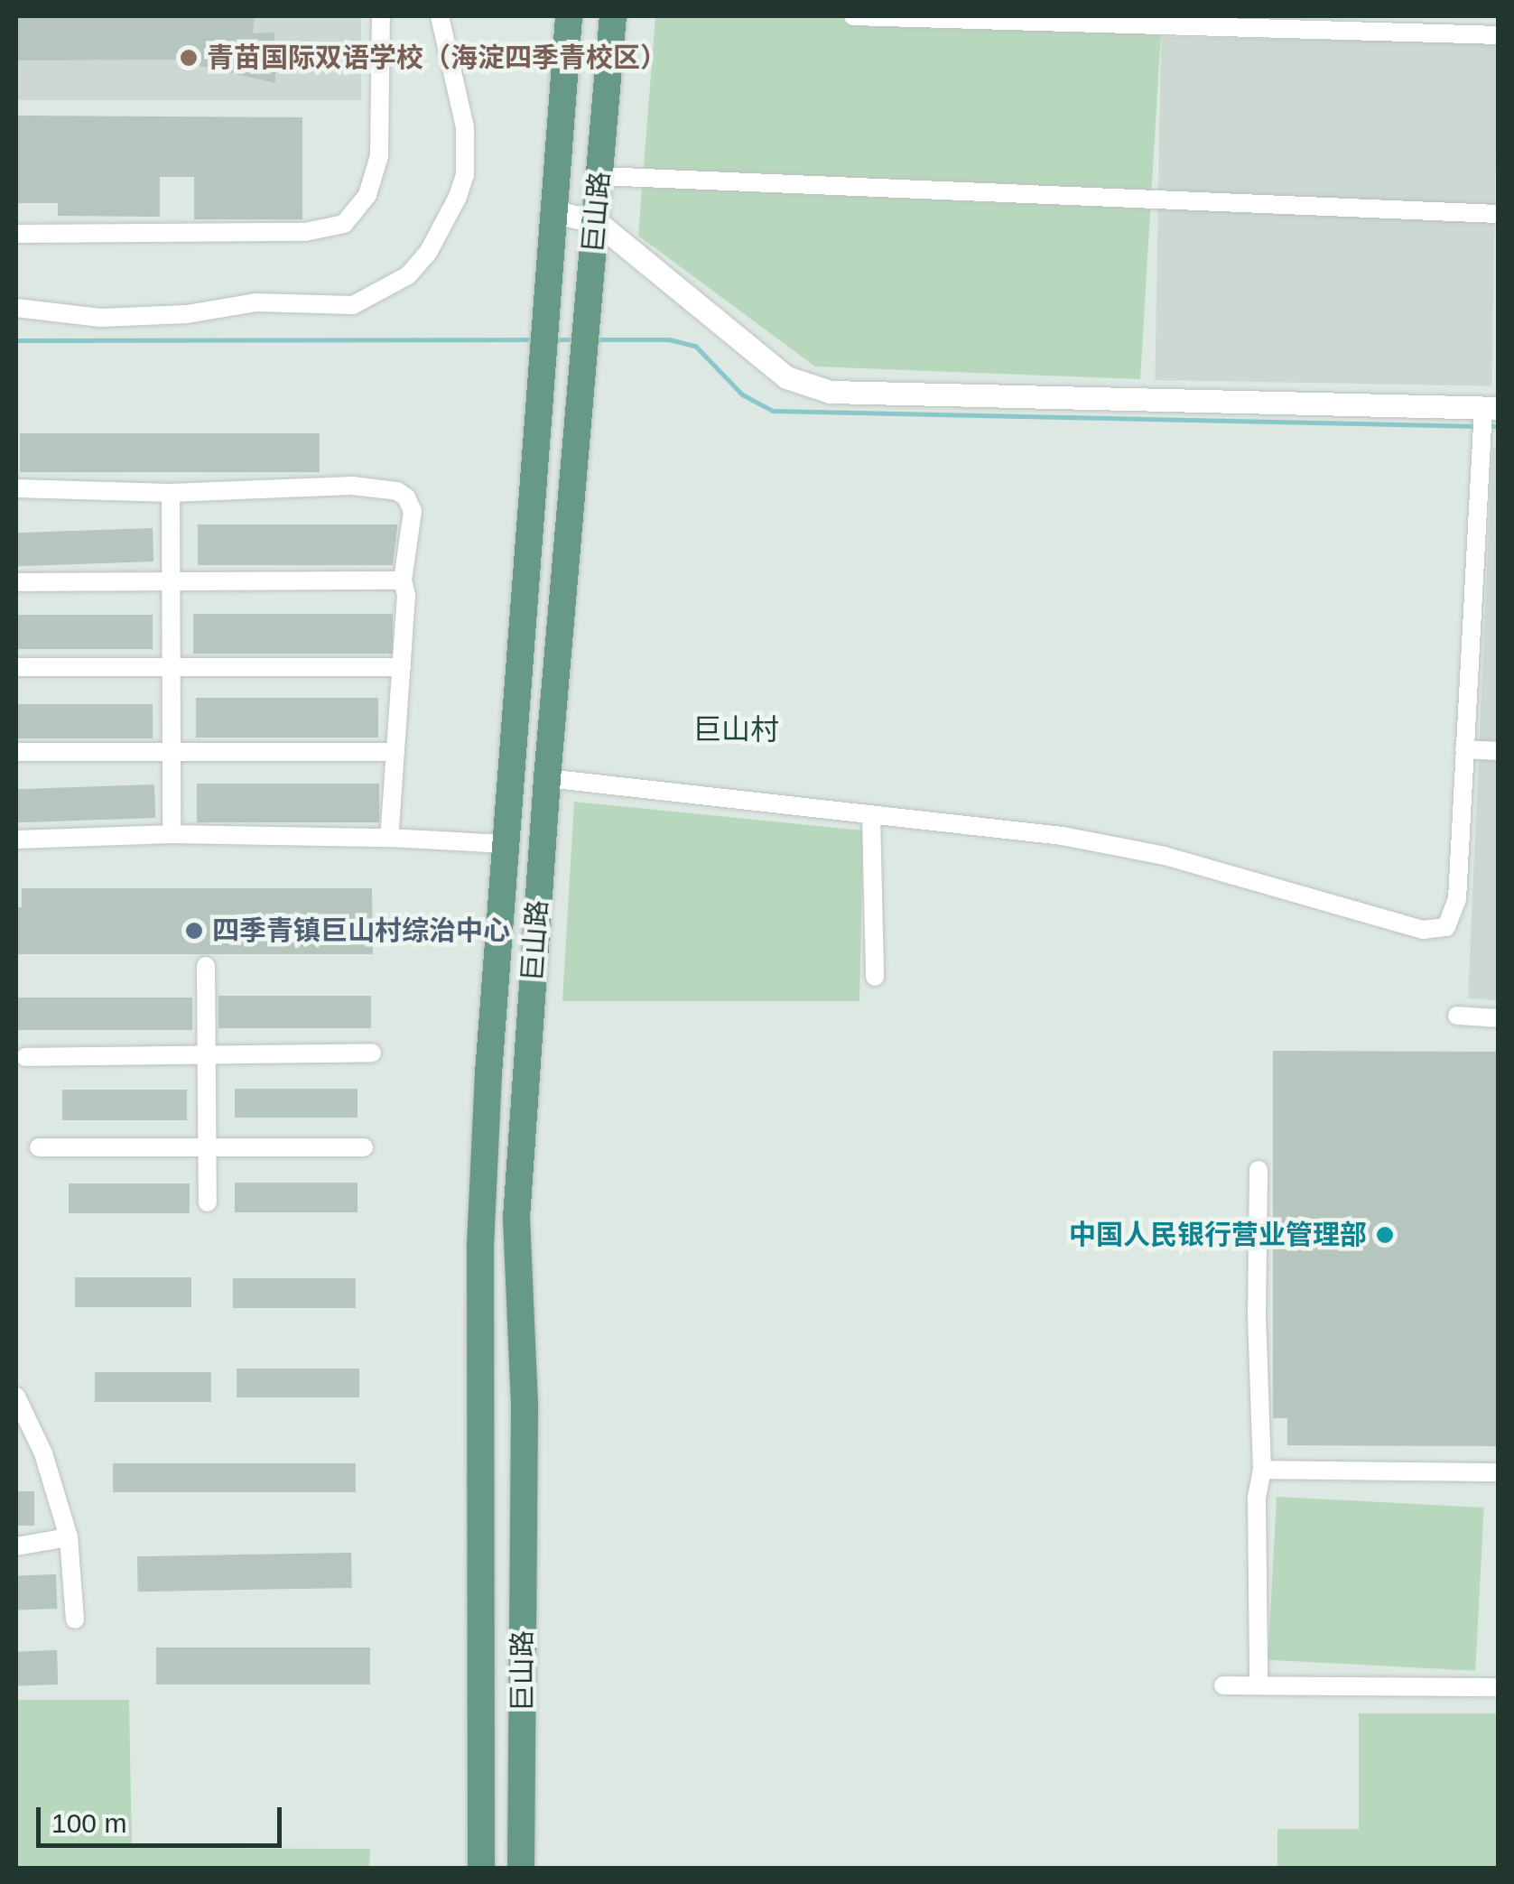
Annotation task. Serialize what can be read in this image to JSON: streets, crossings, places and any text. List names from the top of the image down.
{
  "streets": {
    "main road": ["巨山路"]
  },
  "districts": ["巨山村"],
  "places": ["青苗国际双语学校（海淀四季青校区）", "四季青镇巨山村综治中心", "中国人民银行营业管理部"],
  "scale_bar": "100 m"
}
